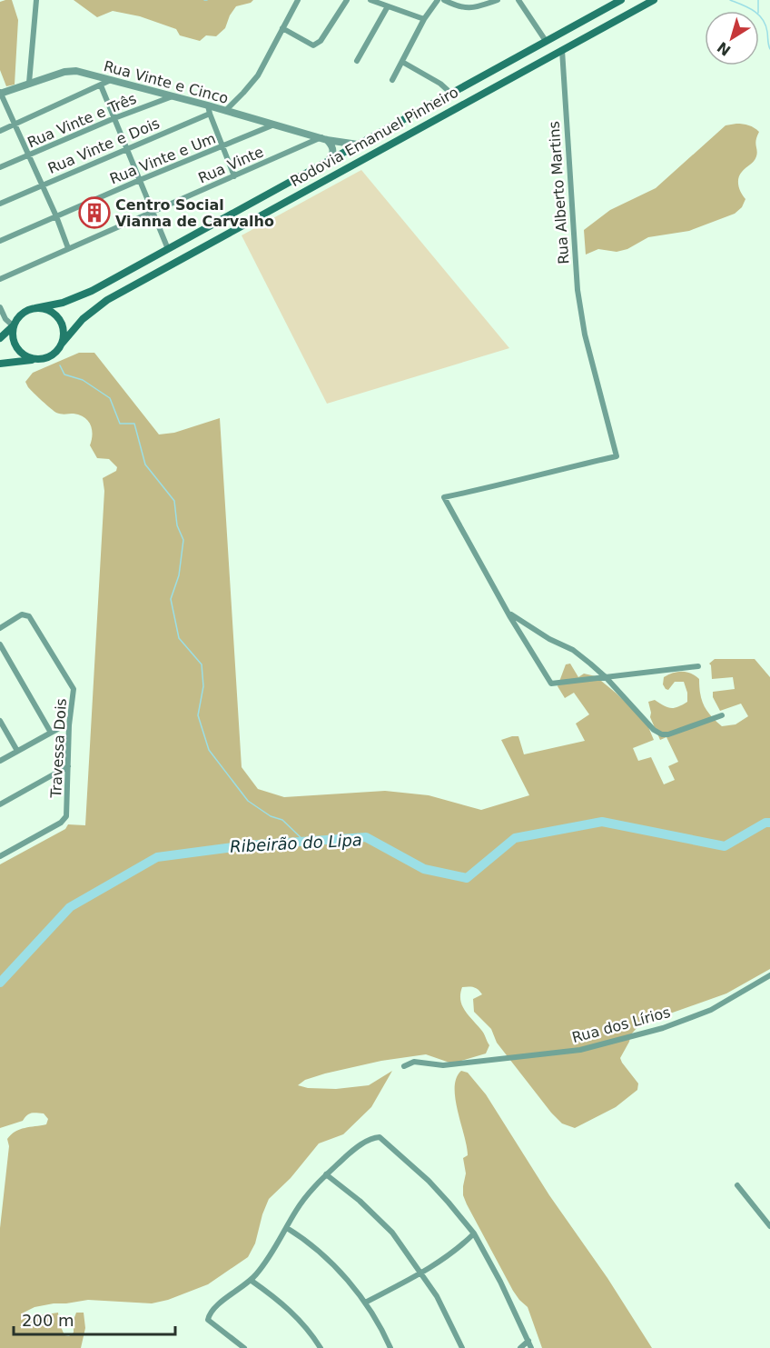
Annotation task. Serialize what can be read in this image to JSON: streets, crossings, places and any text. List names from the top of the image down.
{
  "streets": {
    "main road": ["Rodovia Emanuel Pinheiro"],
    "street": [
      "Rua Vinte e Cinco",
      "Rua Vinte e Três",
      "Rua Vinte e Dois",
      "Rua Vinte e Um",
      "Rua Vinte",
      "Rua Alberto Martins",
      "Travessa Dois",
      "Rua dos Lírios"
    ]
  },
  "crossings": [
    ["Rua Vinte e Cinco", "Rua Vinte e Três"],
    ["Rua Vinte e Cinco", "Rodovia Emanuel Pinheiro"],
    ["Rua Vinte e Cinco", "Rua Vinte e Um"],
    ["Rua Vinte e Cinco", "Rua Vinte"],
    ["Rodovia Emanuel Pinheiro", "Rua Alberto Martins"]
  ],
  "water": ["Ribeirão do Lipa"],
  "places": {
    "building": ["Centro Social Vianna de Carvalho"]
  },
  "scale_bar": "200 m",
  "north": "bottom left"
}
